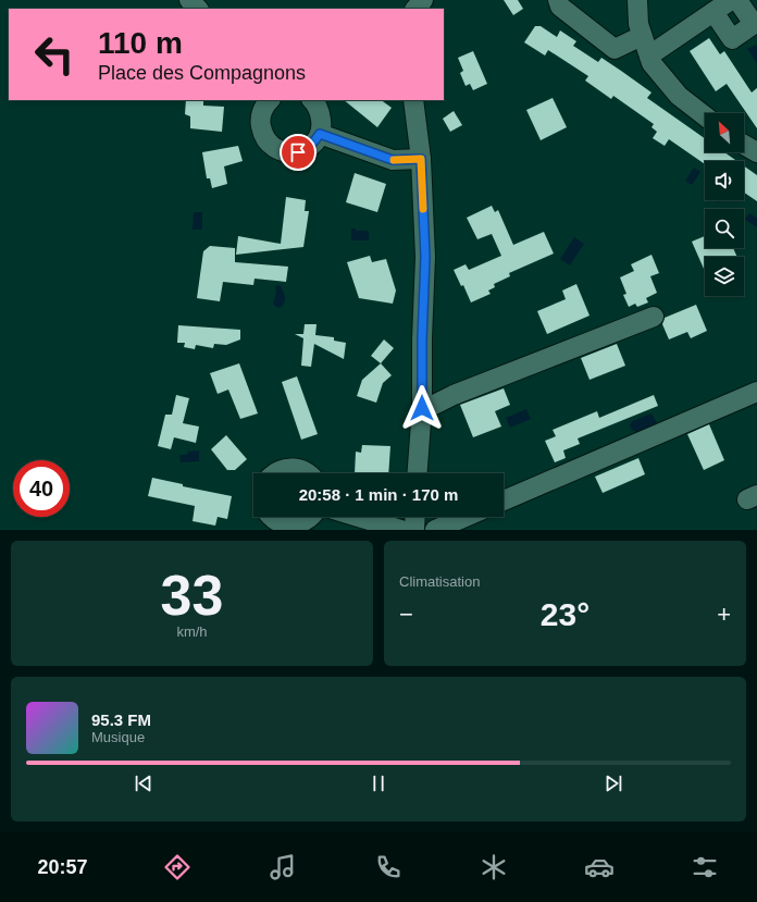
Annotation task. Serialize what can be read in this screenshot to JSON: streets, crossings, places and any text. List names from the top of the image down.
{
  "north": "top left",
  "page": {
    "turn": ["110 m", "Place des Compagnons"],
    "limit": "40",
    "trip": "20:58 · 1 min · 170 m",
    "tile": [
      ["33", "km/h"],
      "Climatisation"
    ],
    "heat": ["−", "23°", "+"],
    "song": ["95.3 FM", "Musique"],
    "tabs": "20:57"
  }
}
